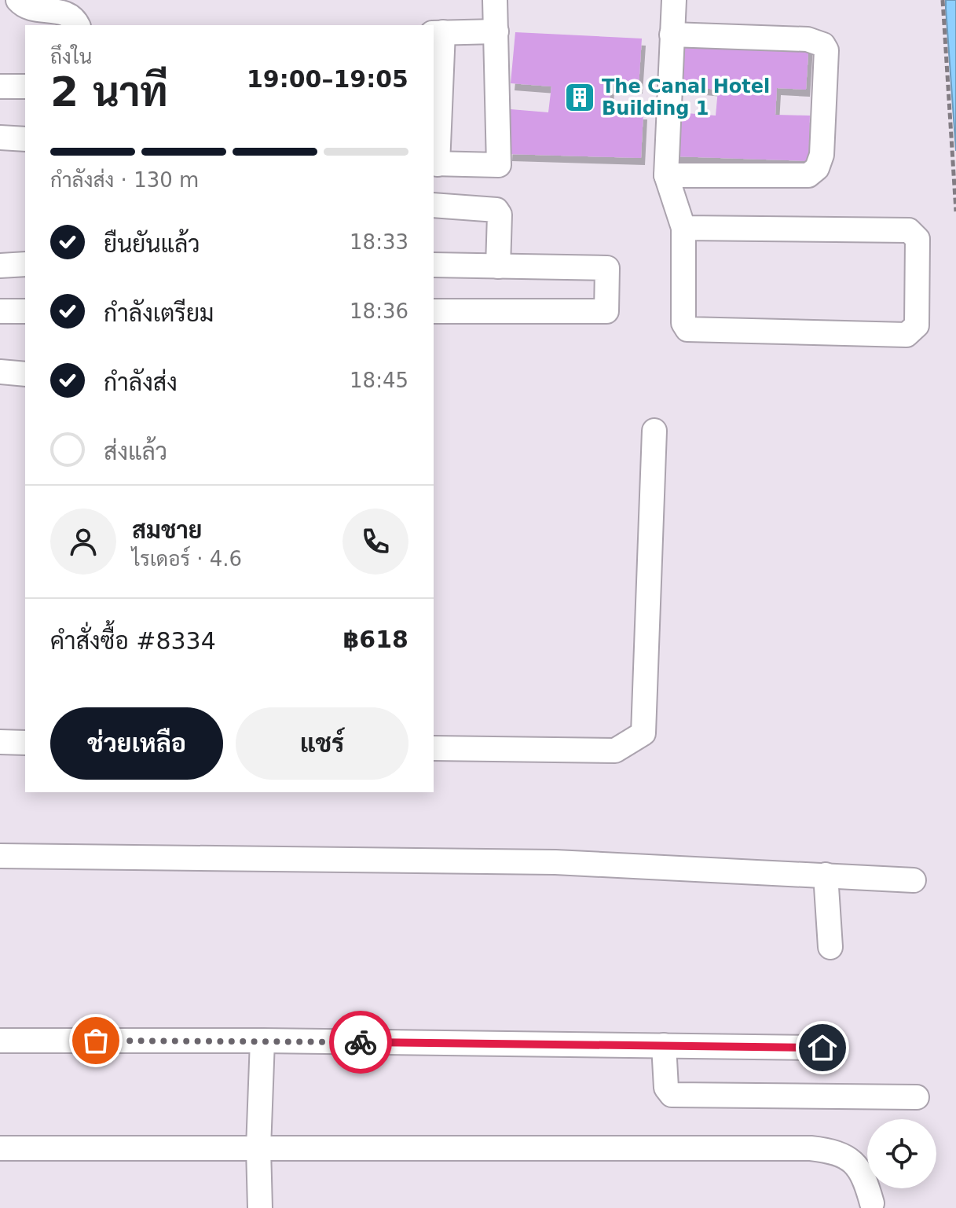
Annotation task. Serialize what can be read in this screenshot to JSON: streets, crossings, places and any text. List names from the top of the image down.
{
  "places": {
    "building": ["The Canal Hotel Building 1"]
  },
  "page": {
    "heading": ["2 นาที", "ถึงใน", "19:00–19:05"],
    "panel": [
      "สมชาย",
      "ไรเดอร์ · 4.6",
      "คำสั่งซื้อ #8334",
      "฿618"
    ],
    "bar": "กำลังส่ง · 130 m",
    "list": [
      ["ยืนยันแล้ว", "18:33"],
      ["กำลังเตรียม", "18:36"],
      ["กำลังส่ง", "18:45"],
      "ส่งแล้ว"
    ],
    "buttons": ["ช่วยเหลือ", "แชร์"]
  }
}
